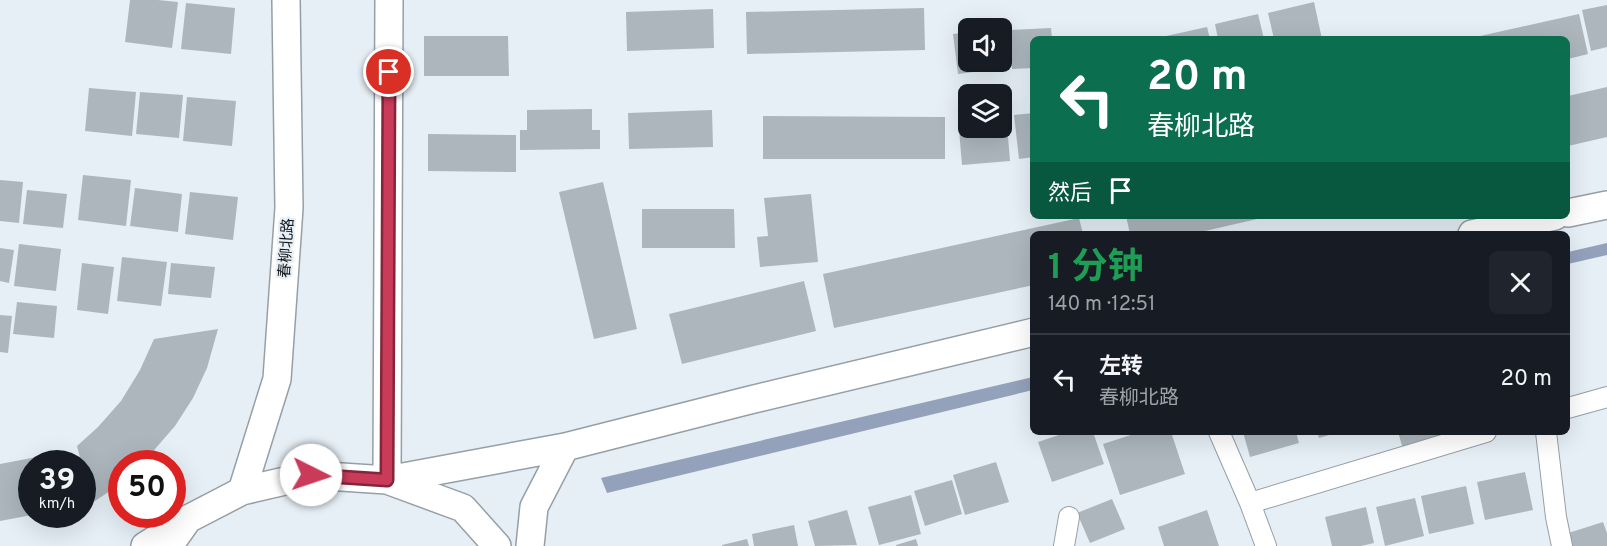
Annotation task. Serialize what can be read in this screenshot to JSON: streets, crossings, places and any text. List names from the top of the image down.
{
  "streets": {
    "street": ["春柳北路"]
  },
  "page": {
    "turn": ["20 m", "春柳北路"],
    "then": "然后",
    "heading": ["1 分钟", "140 m · 12:51"],
    "list": [
      {
        "name": "左转",
        "note": "春柳北路",
        "value": "20 m"
      }
    ],
    "speed": "39 km/h",
    "limit": "50"
  }
}
